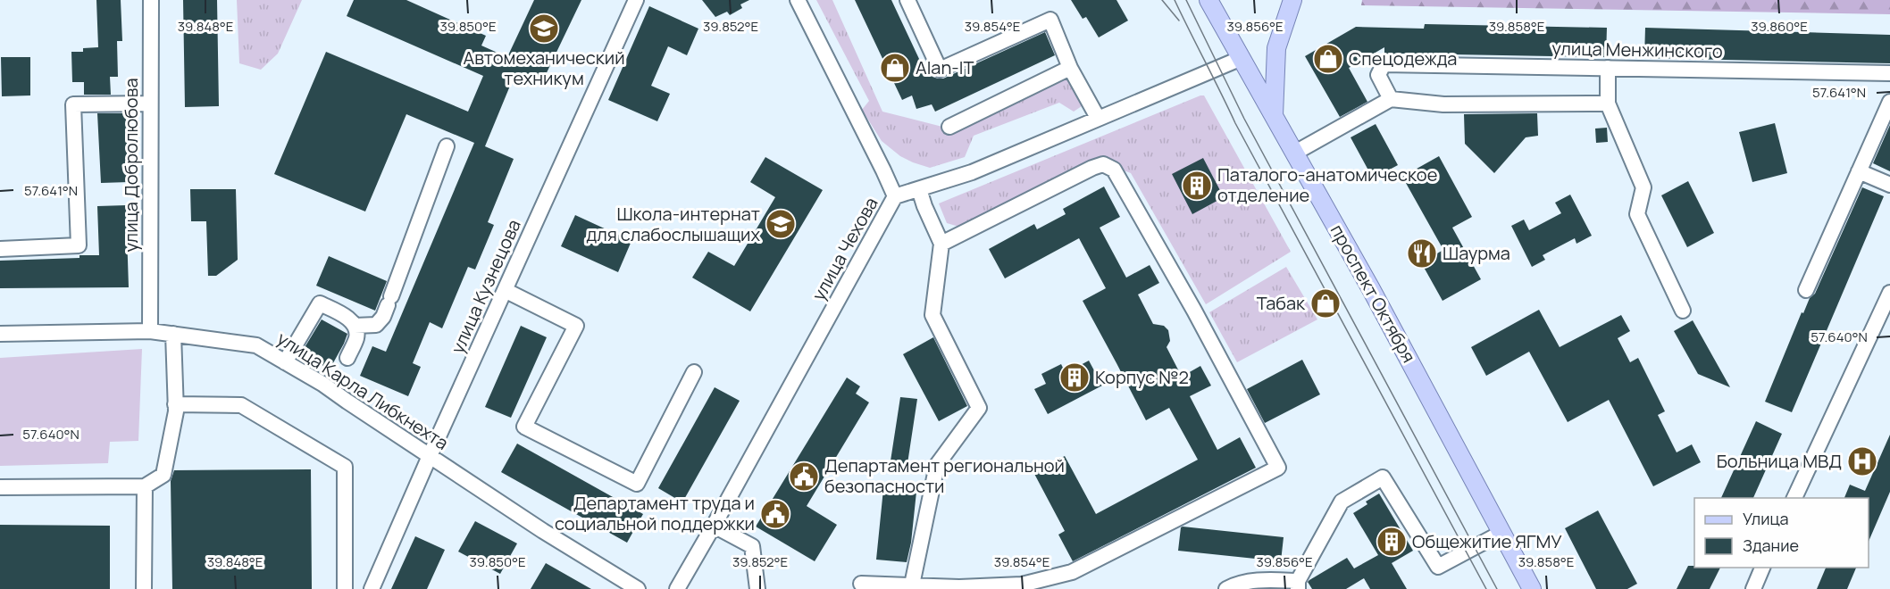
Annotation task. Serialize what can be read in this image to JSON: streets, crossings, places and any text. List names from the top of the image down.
{
  "streets": {
    "main road": ["проспект Октября"],
    "street": [
      "улица Менжинского",
      "улица Добролюбова",
      "улица Чехова",
      "улица Кузнецова",
      "улица Карла Либкнехта"
    ]
  },
  "crossings": [
    ["улица Добролюбова", "улица Карла Либкнехта"],
    ["улица Чехова", "проспект Октября"],
    ["улица Кузнецова", "улица Карла Либкнехта"]
  ],
  "places": {
    "school or university": ["Автомеханический техникум", "Школа-интернат для слабослышащих"],
    "shop": ["Спецодежда", "Alan-IT", "Табак"],
    "building": ["Паталого-анатомическое отделение", "Корпус №2", "Общежитие ЯГМУ"],
    "restaurant": ["Шаурма"],
    "hospital": ["Больница МВД"],
    "public building": ["Департамент региональной безопасности", "Департамент труда и социальной поддержки"]
  },
  "legend": ["Улица", "Здание"],
  "coordinates": [
    "39.848°E",
    "39.850°E",
    "39.852°E",
    "39.854°E",
    "39.856°E",
    "39.858°E",
    "39.860°E",
    "57.641°N",
    "57.640°N"
  ]
}
